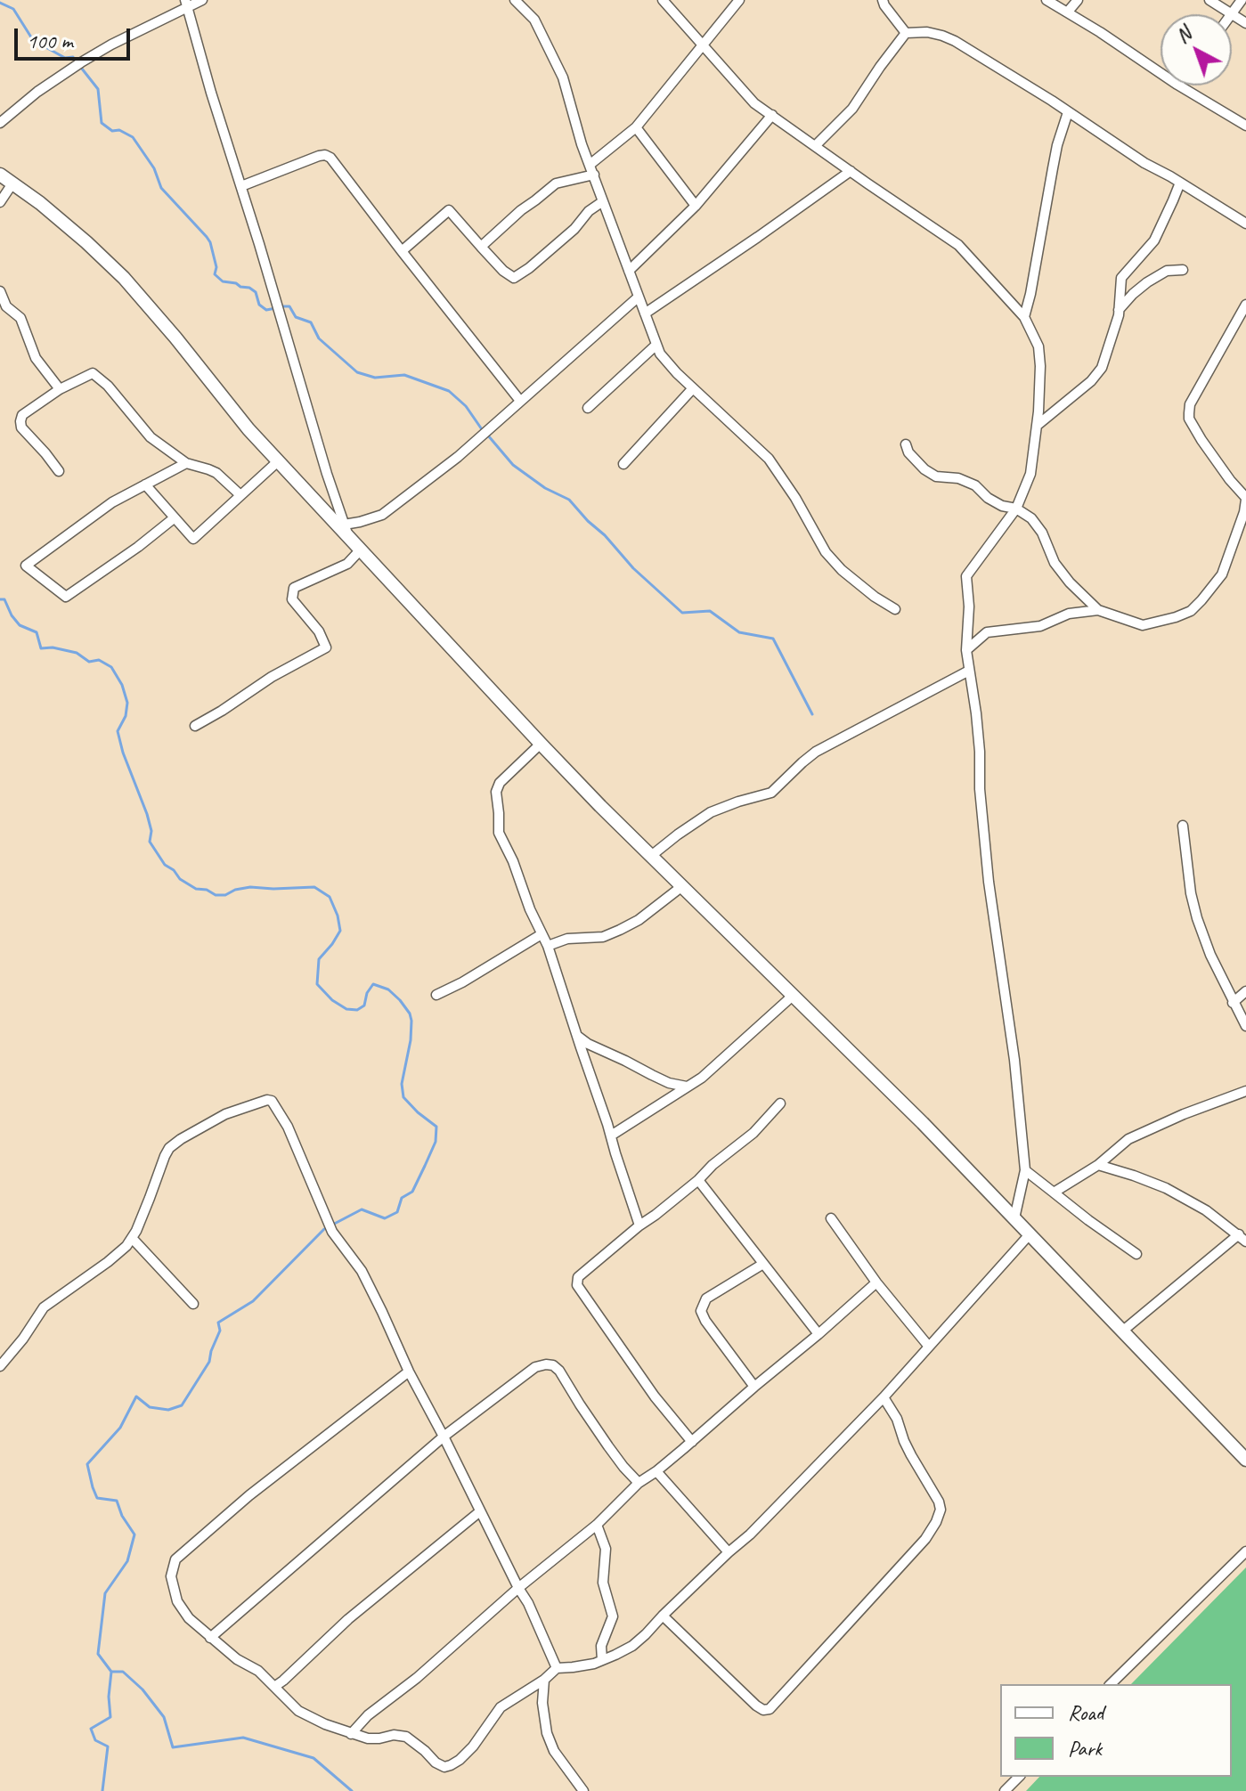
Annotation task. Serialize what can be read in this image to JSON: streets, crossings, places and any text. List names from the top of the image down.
{
  "legend": ["Road", "Park"],
  "scale_bar": "100 m",
  "north": "top left"
}
